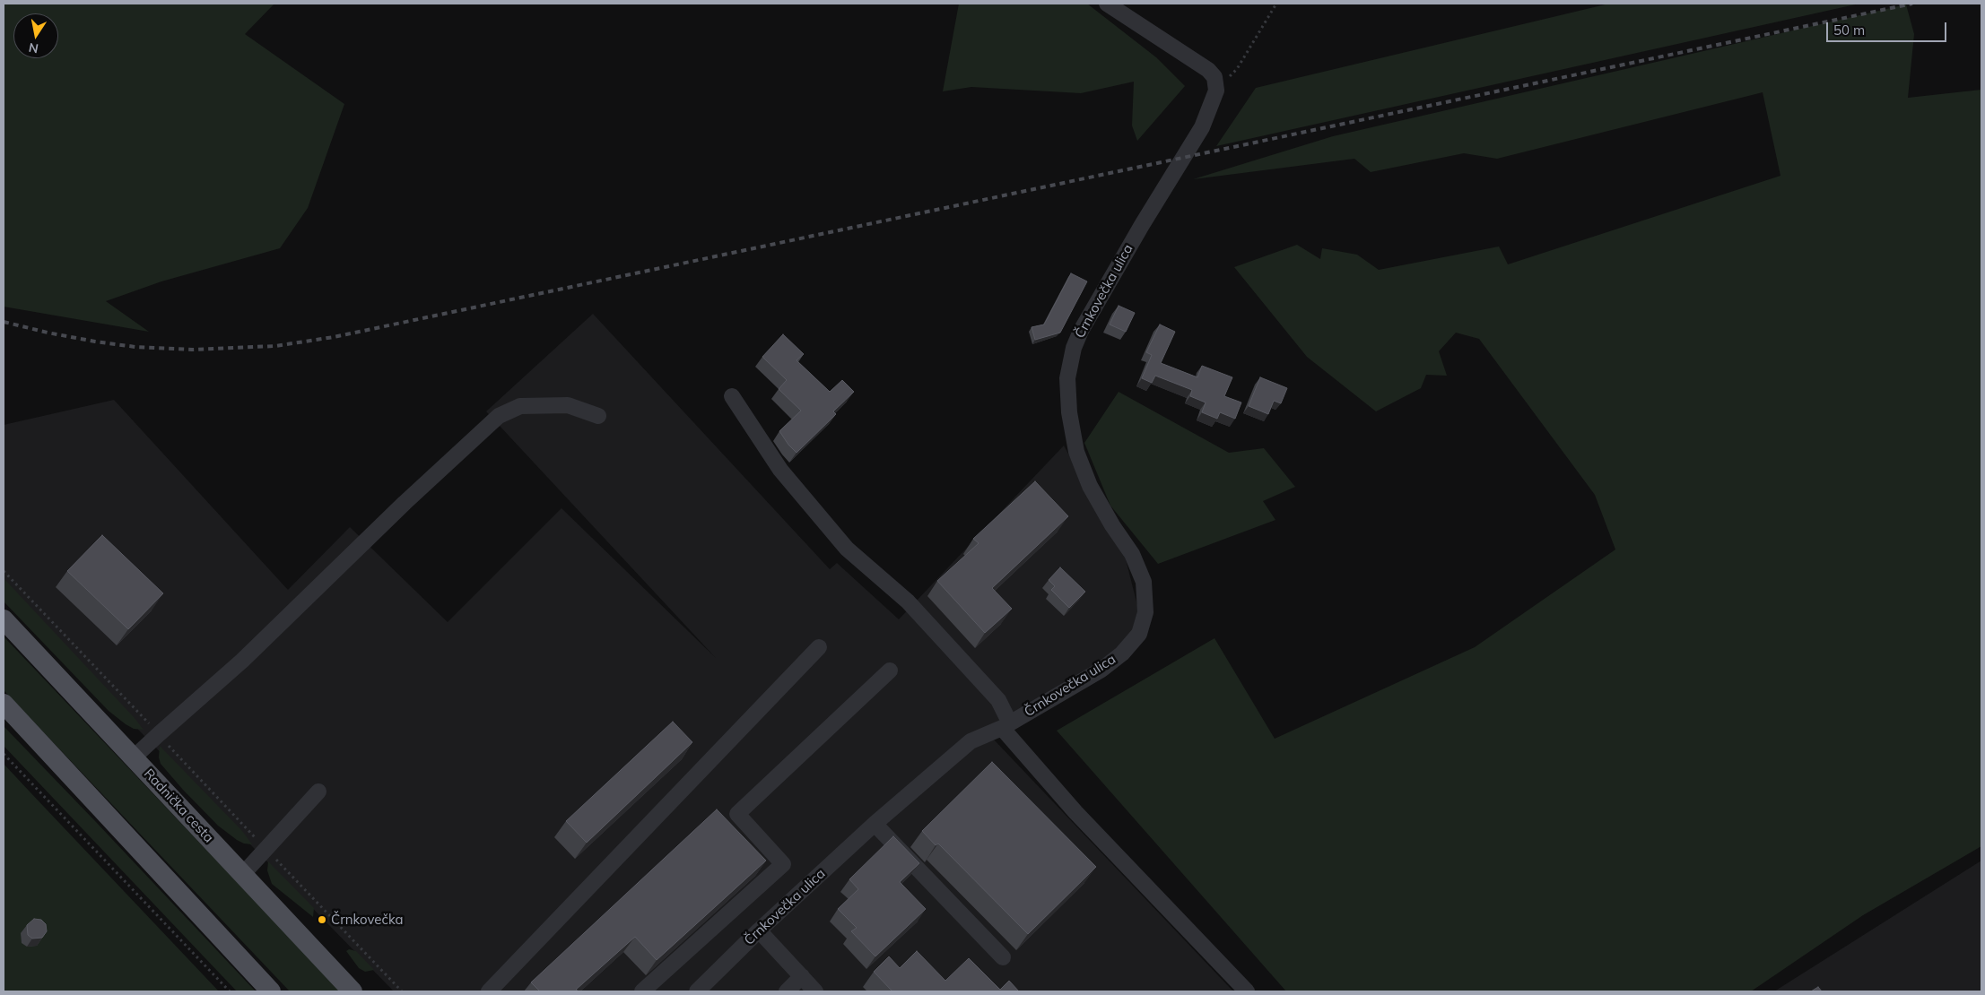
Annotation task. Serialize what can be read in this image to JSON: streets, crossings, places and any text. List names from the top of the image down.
{
  "streets": {
    "main road": ["Radnička cesta"],
    "street": ["Črnkovečka ulica"]
  },
  "places": ["Črnkovečka"],
  "scale_bar": "50 m",
  "north": "bottom"
}
